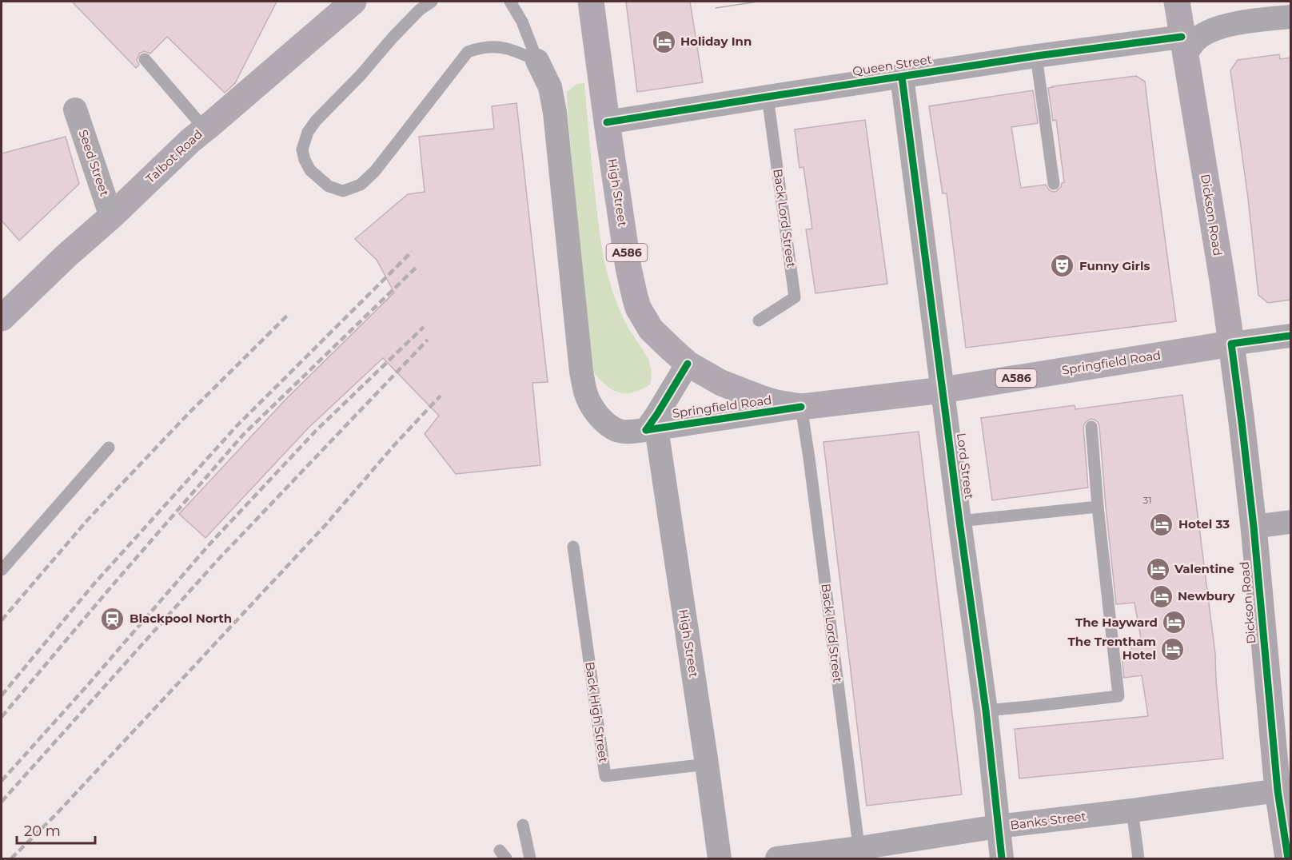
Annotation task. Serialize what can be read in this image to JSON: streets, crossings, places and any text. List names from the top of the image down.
{
  "streets": {
    "main road": [
      "Talbot Road",
      "High Street",
      "Dickson Road",
      "A586",
      "Springfield Road"
    ],
    "street": [
      "Queen Street",
      "Seed Street",
      "Lord Street",
      "Banks Street"
    ],
    "lane": ["Back Lord Street", "Back High Street"]
  },
  "crossings": [
    ["Queen Street", "High Street"],
    ["Queen Street", "Dickson Road"],
    ["Queen Street", "Back Lord Street"],
    ["Queen Street", "Lord Street"],
    ["Talbot Road", "Seed Street"],
    ["High Street", "Back Lord Street"],
    ["High Street", "Springfield Road"],
    ["High Street", "Back High Street"],
    ["Dickson Road", "Springfield Road"],
    ["Dickson Road", "Banks Street"],
    ["Back Lord Street", "Springfield Road"],
    ["Back Lord Street", "Banks Street"],
    ["Springfield Road", "Lord Street"],
    ["Lord Street", "Banks Street"]
  ],
  "places": {
    "hotel": [
      "Holiday Inn",
      "Hotel 33",
      "Valentine",
      "Newbury",
      "The Hayward",
      "The Trentham Hotel"
    ],
    "theatre": ["Funny Girls"],
    "station": ["Blackpool North"]
  },
  "house_numbers": ["31"],
  "scale_bar": "20 m"
}
